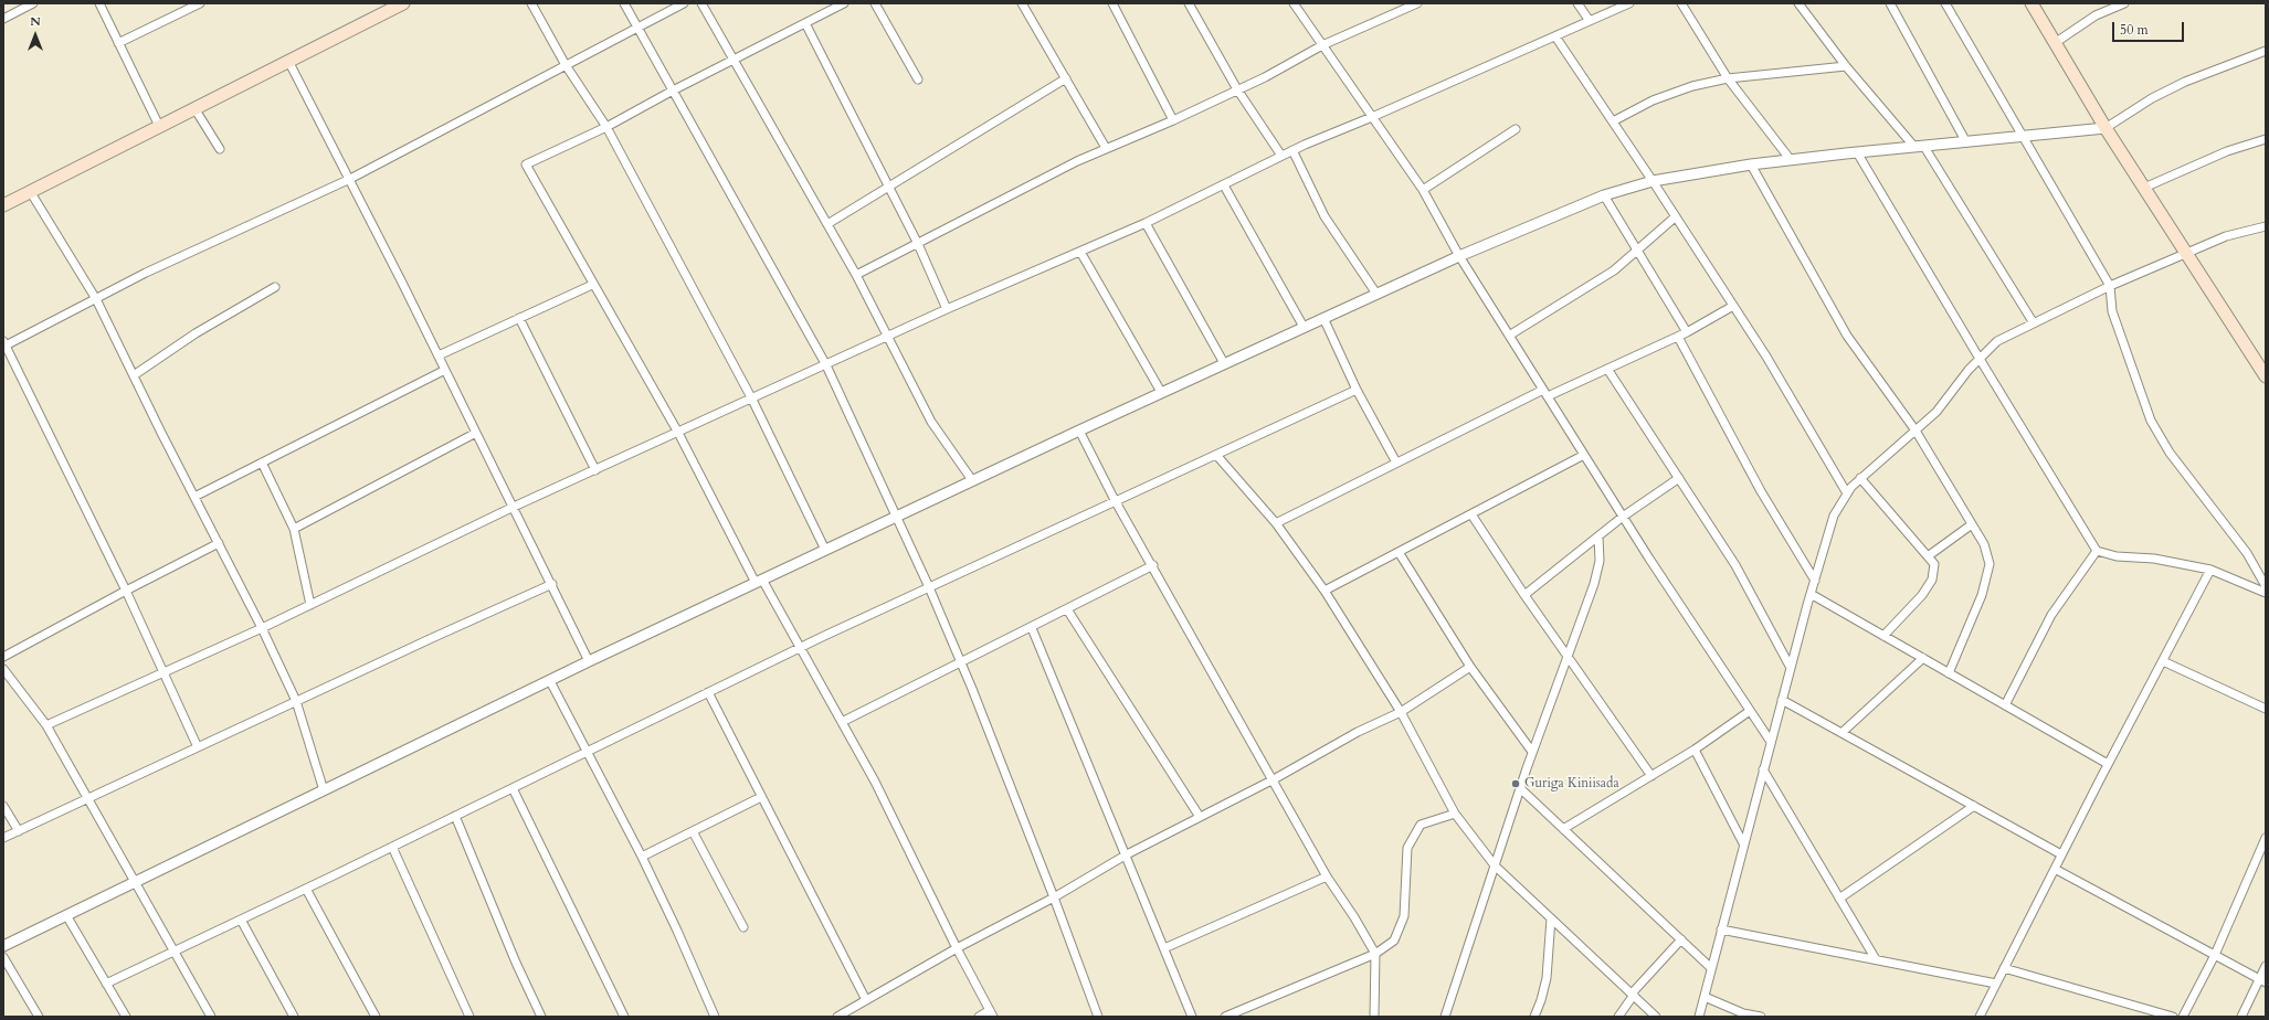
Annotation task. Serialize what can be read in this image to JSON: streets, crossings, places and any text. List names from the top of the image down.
{
  "places": ["Guriga Kiniisada"],
  "scale_bar": "50 m",
  "north": "top"
}
